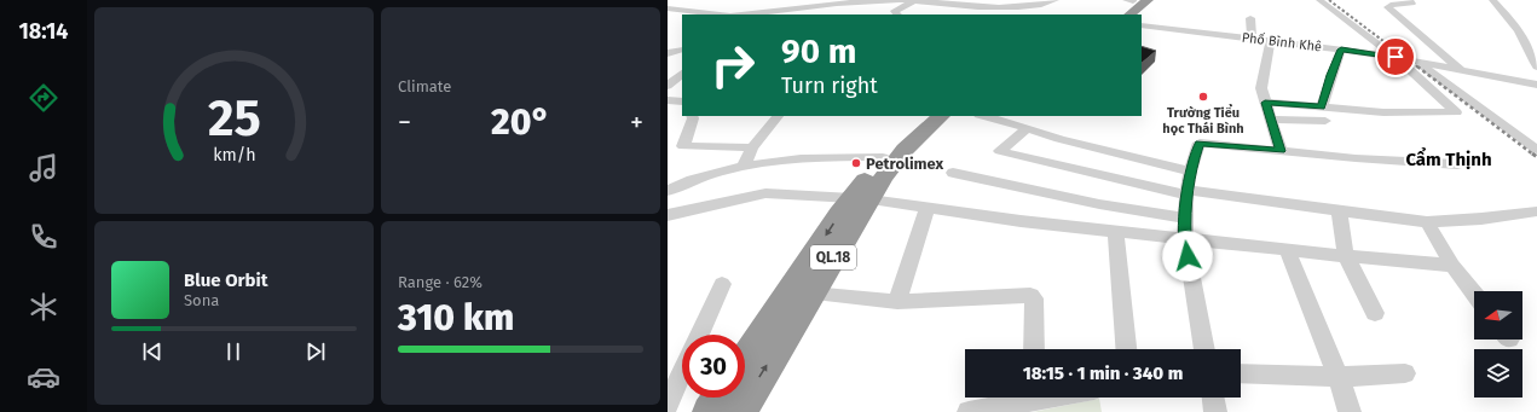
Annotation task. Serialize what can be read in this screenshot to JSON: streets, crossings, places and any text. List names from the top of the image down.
{
  "streets": {
    "highway": ["QL.18"],
    "street": ["Phố Bình Khê"]
  },
  "districts": ["Cẩm Thịnh"],
  "places": ["Trường Tiểu học Thái Bình", "Petrolimex"],
  "north": "left",
  "page": {
    "tabs": "18:14",
    "tile": [
      "Climate",
      ["Range · 62%", "310 km"]
    ],
    "turn": ["90 m", "Turn right"],
    "heat": ["−", "20°", "+"],
    "song": ["Blue Orbit", "Sona"],
    "limit": "30",
    "trip": "18:15 · 1 min · 340 m",
    "gauge": ["25", "km/h"]
  }
}
